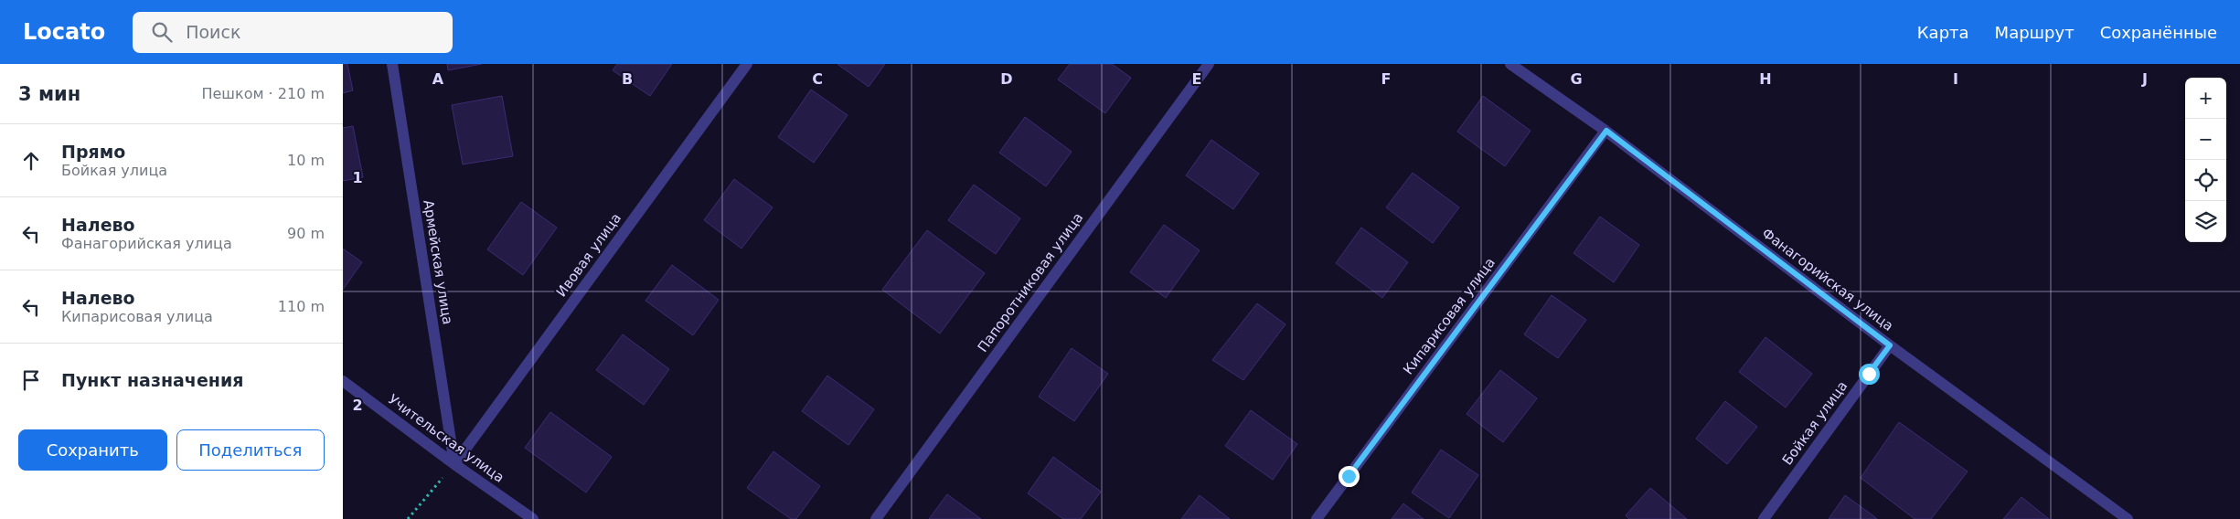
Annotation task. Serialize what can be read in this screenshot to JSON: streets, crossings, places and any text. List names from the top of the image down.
{
  "streets": {
    "street": [
      "Ивовая улица",
      "Армейская улица",
      "Фанагорийская улица",
      "Папоротниковая улица",
      "Кипарисовая улица",
      "Бойкая улица",
      "Учительская улица"
    ]
  },
  "crossings": [
    ["Ивовая улица", "Армейская улица"],
    ["Ивовая улица", "Учительская улица"],
    ["Армейская улица", "Учительская улица"],
    ["Фанагорийская улица", "Кипарисовая улица"],
    ["Фанагорийская улица", "Бойкая улица"]
  ],
  "page": {
    "header": "Locato",
    "search": "Поиск",
    "nav": ["Карта", "Маршрут", "Сохранённые"],
    "heading": ["3 мин", "Пешком · 210 m"],
    "map_buttons": ["+", "−"],
    "list": [
      ["Прямо", "Бойкая улица", "10 m"],
      ["Налево", "Фанагорийская улица", "90 m"],
      ["Налево", "Кипарисовая улица", "110 m"],
      "Пункт назначения"
    ],
    "buttons": ["Сохранить", "Поделиться"]
  },
  "grid": {
    "columns": [
      "A",
      "B",
      "C",
      "D",
      "E",
      "F",
      "G",
      "H",
      "I",
      "J"
    ],
    "rows": ["1", "2"]
  }
}
